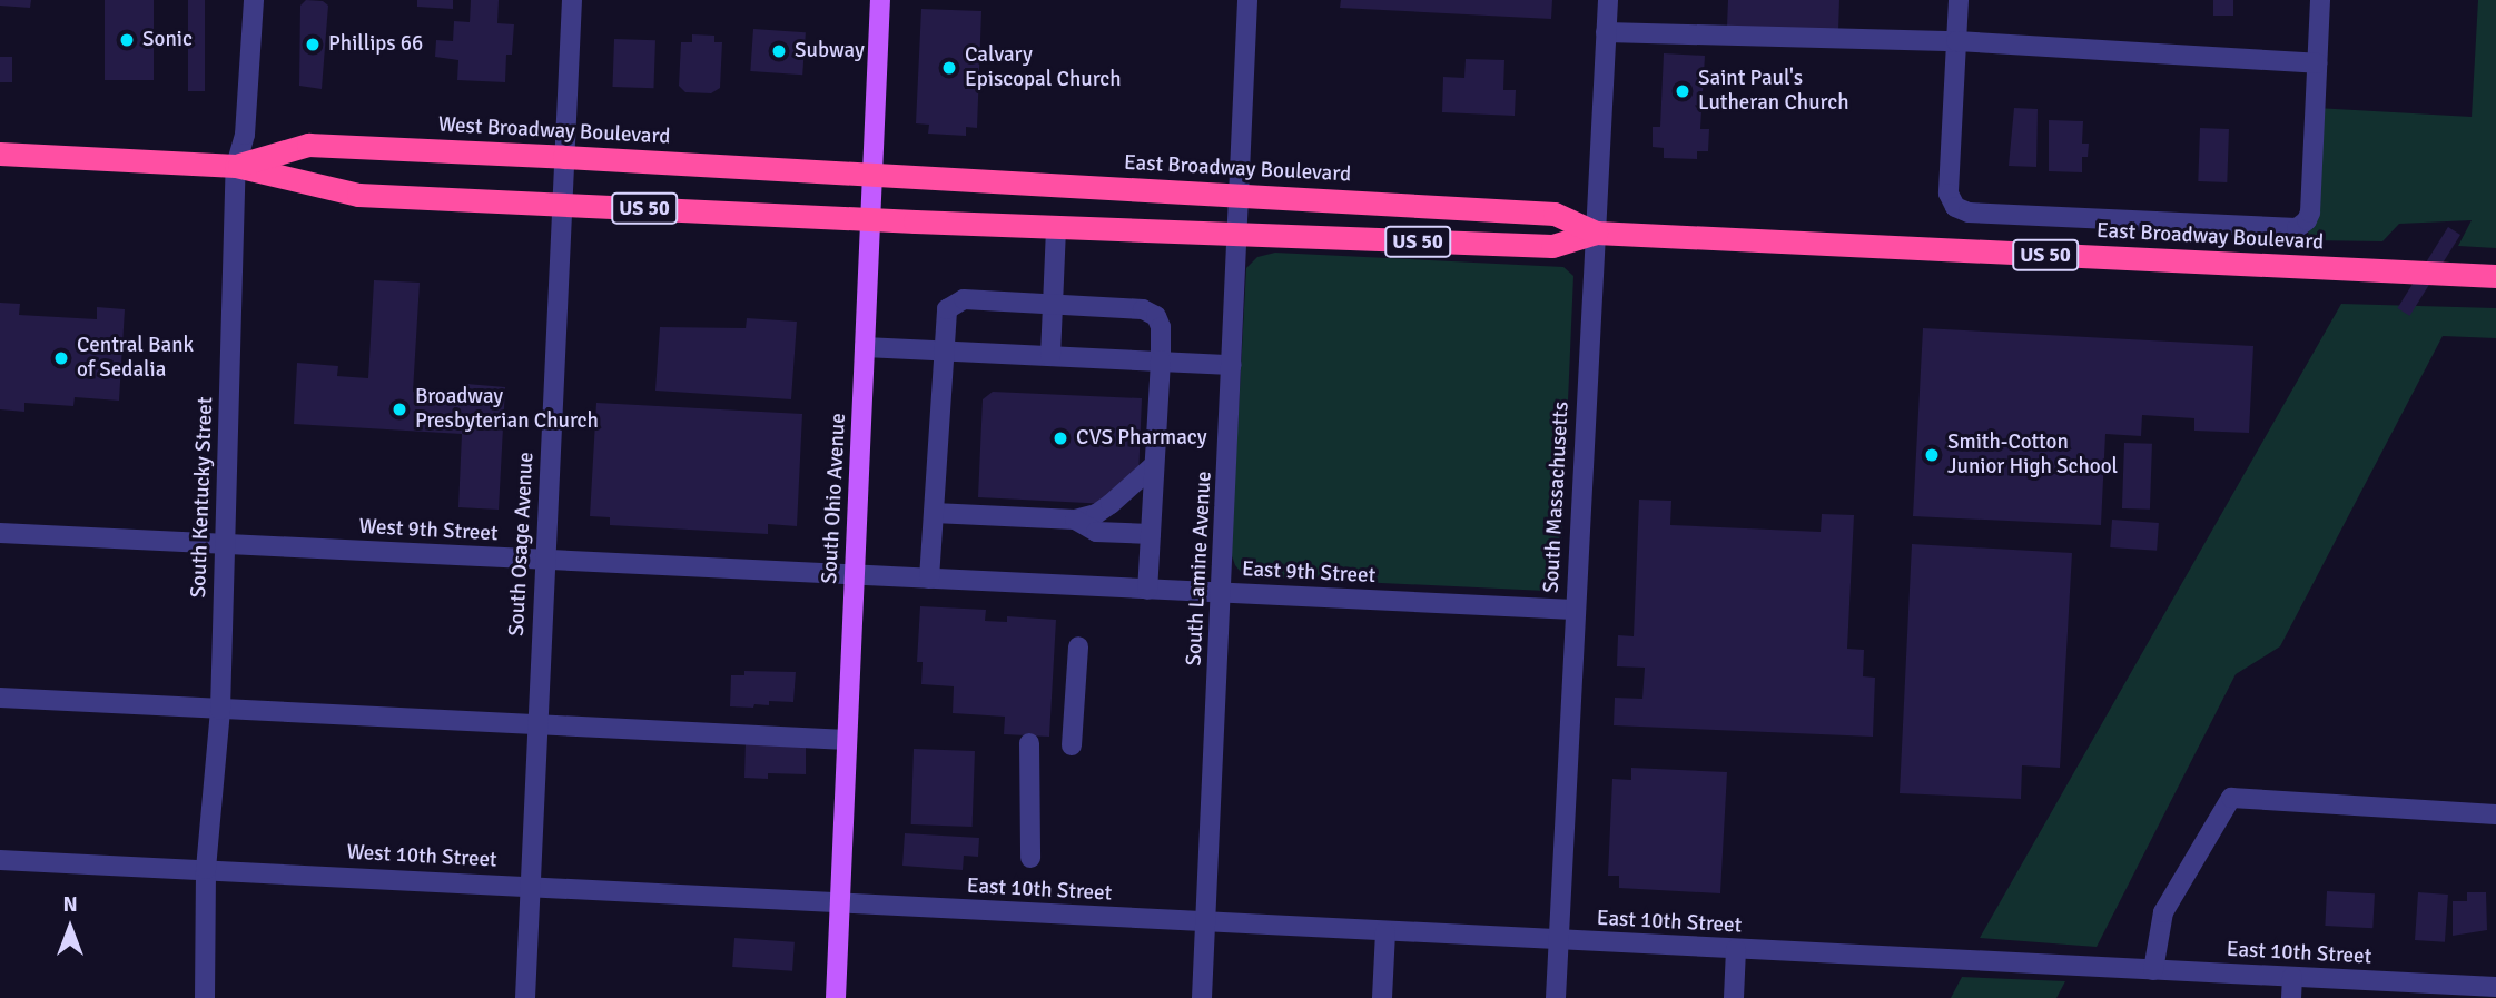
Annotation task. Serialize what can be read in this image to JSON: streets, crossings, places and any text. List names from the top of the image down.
{
  "streets": {
    "highway": ["West Broadway Boulevard", "East Broadway Boulevard", "US 50"],
    "main road": ["South Ohio Avenue"],
    "street": [
      "South Kentucky Street",
      "South Massachusetts",
      "West 9th Street",
      "South Osage Avenue",
      "South Lamine Avenue",
      "East 9th Street",
      "West 10th Street",
      "East 10th Street"
    ]
  },
  "crossings": [
    ["West Broadway Boulevard", "East Broadway Boulevard"],
    ["West Broadway Boulevard", "South Kentucky Street"],
    ["West Broadway Boulevard", "South Ohio Avenue"],
    ["West Broadway Boulevard", "South Osage Avenue"],
    ["East Broadway Boulevard", "South Massachusetts"],
    ["East Broadway Boulevard", "South Ohio Avenue"],
    ["East Broadway Boulevard", "South Lamine Avenue"],
    ["South Kentucky Street", "West 9th Street"],
    ["South Kentucky Street", "West 10th Street"],
    ["South Massachusetts", "East 9th Street"],
    ["South Massachusetts", "East 10th Street"],
    ["South Ohio Avenue", "West 9th Street"],
    ["South Ohio Avenue", "East 9th Street"],
    ["South Ohio Avenue", "West 10th Street"],
    ["South Ohio Avenue", "East 10th Street"],
    ["West 9th Street", "South Osage Avenue"],
    ["West 9th Street", "East 9th Street"],
    ["South Osage Avenue", "West 10th Street"],
    ["South Lamine Avenue", "East 9th Street"],
    ["South Lamine Avenue", "East 10th Street"],
    ["West 10th Street", "East 10th Street"]
  ],
  "places": [
    "Sonic",
    "Phillips 66",
    "Subway",
    "Calvary Episcopal Church",
    "Saint Paul's Lutheran Church",
    "Central Bank of Sedalia",
    "Broadway Presbyterian Church",
    "CVS Pharmacy",
    "Smith-Cotton Junior High School"
  ],
  "north": "top"
}
